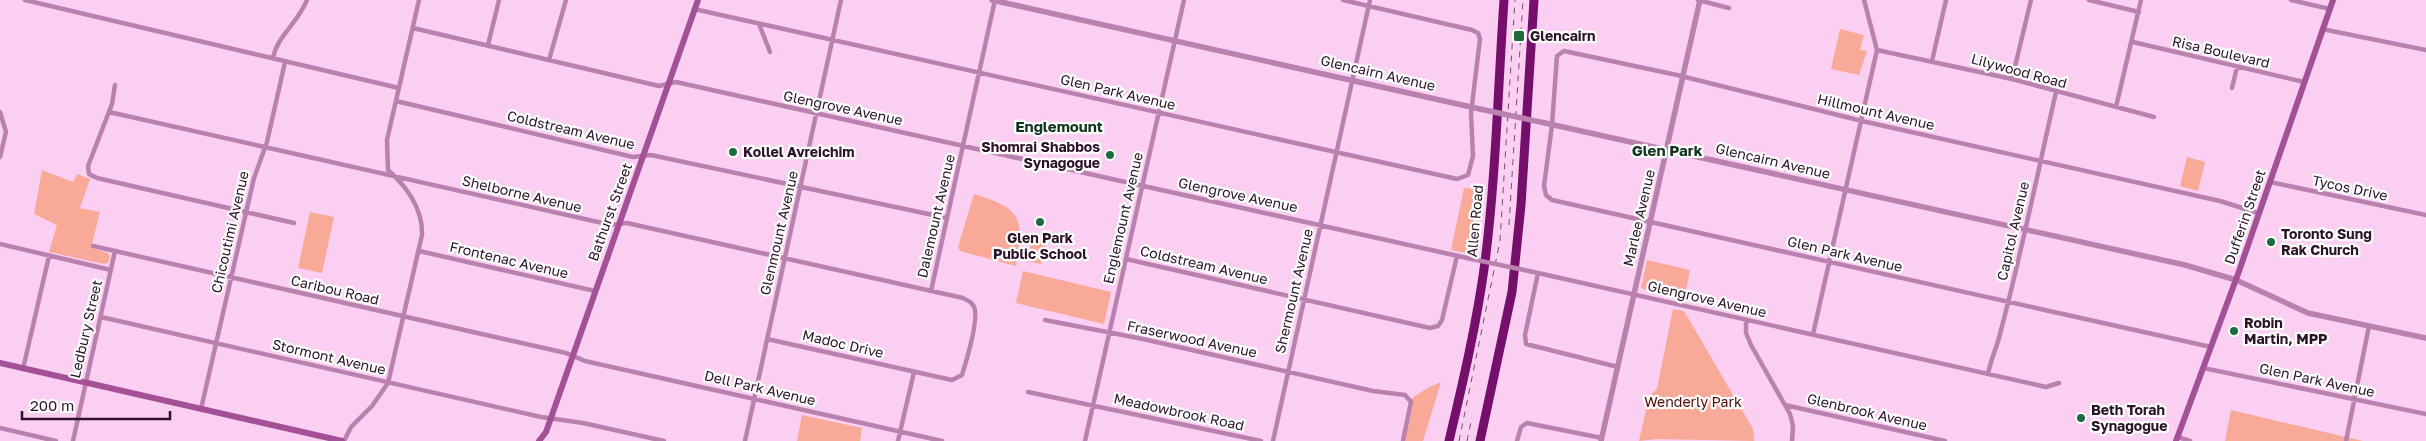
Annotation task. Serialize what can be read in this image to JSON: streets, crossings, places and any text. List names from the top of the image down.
{
  "streets": {
    "highway": ["Allen Road"],
    "main road": ["Bathurst Street", "Dufferin Street"],
    "street": [
      "Risa Boulevard",
      "Lilywood Road",
      "Glencairn Avenue",
      "Glen Park Avenue",
      "Glengrove Avenue",
      "Hillmount Avenue",
      "Coldstream Avenue",
      "Tycos Drive",
      "Shelborne Avenue",
      "Dalemount Avenue",
      "Englemount Avenue",
      "Marlee Avenue",
      "Capitol Avenue",
      "Chicoutimi Avenue",
      "Glenmount Avenue",
      "Frontenac Avenue",
      "Caribou Road",
      "Shermount Avenue",
      "Ledbury Street",
      "Fraserwood Avenue",
      "Madoc Drive",
      "Stormont Avenue",
      "Dell Park Avenue",
      "Meadowbrook Road",
      "Glenbrook Avenue"
    ]
  },
  "crossings": [
    ["Risa Boulevard", "Dufferin Street"],
    ["Lilywood Road", "Capitol Avenue"],
    ["Glencairn Avenue", "Glen Park Avenue"],
    ["Glencairn Avenue", "Hillmount Avenue"],
    ["Glencairn Avenue", "Dalemount Avenue"],
    ["Glencairn Avenue", "Dufferin Street"],
    ["Glencairn Avenue", "Englemount Avenue"],
    ["Glencairn Avenue", "Marlee Avenue"],
    ["Glencairn Avenue", "Capitol Avenue"],
    ["Glencairn Avenue", "Shermount Avenue"],
    ["Glen Park Avenue", "Hillmount Avenue"],
    ["Glen Park Avenue", "Bathurst Street"],
    ["Glen Park Avenue", "Dalemount Avenue"],
    ["Glen Park Avenue", "Dufferin Street"],
    ["Glen Park Avenue", "Englemount Avenue"],
    ["Glen Park Avenue", "Marlee Avenue"],
    ["Glen Park Avenue", "Capitol Avenue"],
    ["Glen Park Avenue", "Glenmount Avenue"],
    ["Glen Park Avenue", "Shermount Avenue"],
    ["Glengrove Avenue", "Coldstream Avenue"],
    ["Glengrove Avenue", "Bathurst Street"],
    ["Glengrove Avenue", "Dalemount Avenue"],
    ["Glengrove Avenue", "Englemount Avenue"],
    ["Glengrove Avenue", "Marlee Avenue"],
    ["Glengrove Avenue", "Capitol Avenue"],
    ["Glengrove Avenue", "Glenmount Avenue"],
    ["Glengrove Avenue", "Shermount Avenue"],
    ["Hillmount Avenue", "Dufferin Street"],
    ["Hillmount Avenue", "Marlee Avenue"],
    ["Hillmount Avenue", "Capitol Avenue"],
    ["Coldstream Avenue", "Bathurst Street"],
    ["Coldstream Avenue", "Dalemount Avenue"],
    ["Coldstream Avenue", "Englemount Avenue"],
    ["Coldstream Avenue", "Glenmount Avenue"],
    ["Coldstream Avenue", "Shermount Avenue"],
    ["Tycos Drive", "Dufferin Street"],
    ["Shelborne Avenue", "Bathurst Street"],
    ["Shelborne Avenue", "Dalemount Avenue"],
    ["Shelborne Avenue", "Chicoutimi Avenue"],
    ["Shelborne Avenue", "Glenmount Avenue"],
    ["Bathurst Street", "Frontenac Avenue"],
    ["Bathurst Street", "Caribou Road"],
    ["Bathurst Street", "Stormont Avenue"],
    ["Bathurst Street", "Dell Park Avenue"],
    ["Dalemount Avenue", "Madoc Drive"],
    ["Englemount Avenue", "Fraserwood Avenue"],
    ["Englemount Avenue", "Meadowbrook Road"],
    ["Chicoutimi Avenue", "Caribou Road"],
    ["Chicoutimi Avenue", "Stormont Avenue"],
    ["Glenmount Avenue", "Madoc Drive"],
    ["Glenmount Avenue", "Dell Park Avenue"],
    ["Caribou Road", "Ledbury Street"],
    ["Caribou Road", "Dell Park Avenue"],
    ["Shermount Avenue", "Fraserwood Avenue"],
    ["Ledbury Street", "Stormont Avenue"]
  ],
  "districts": ["Englemount", "Glen Park"],
  "parks": ["Wenderly Park"],
  "places": {
    "transit": ["Glencairn"],
    "other": [
      "Kollel Avreichim",
      "Shomrai Shabbos Synagogue",
      "Glen Park Public School",
      "Toronto Sung Rak Church",
      "Robin Martin, MPP",
      "Beth Torah Synagogue"
    ]
  },
  "scale_bar": "200 m"
}
